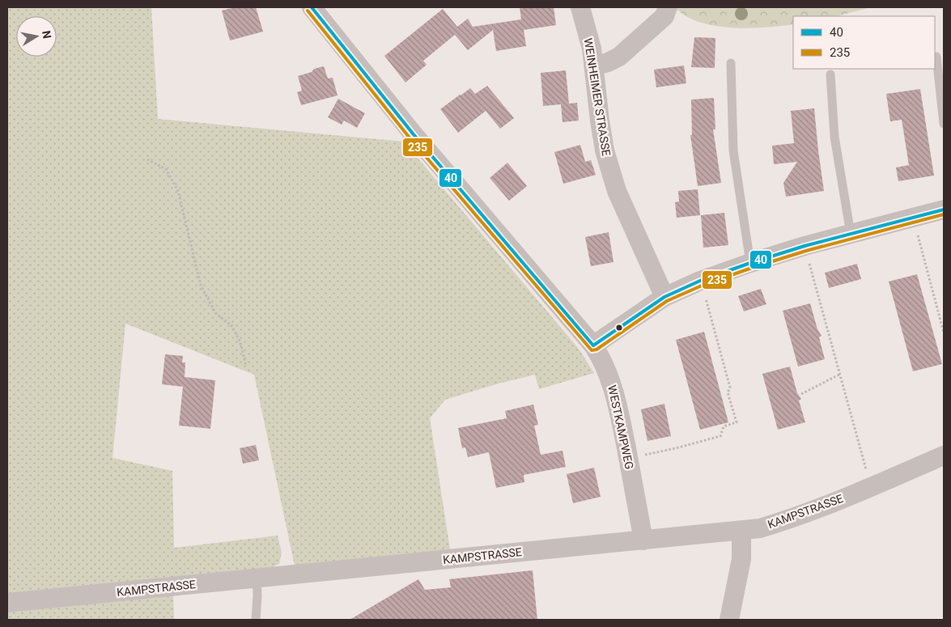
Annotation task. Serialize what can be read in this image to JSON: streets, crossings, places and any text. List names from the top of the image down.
{
  "streets": {
    "street": ["WEINHEIMER STRASSE", "WESTKAMPWEG", "KAMPSTRASSE"]
  },
  "crossings": [
    ["WESTKAMPWEG", "KAMPSTRASSE"]
  ],
  "lines": ["transit line 40", "transit line 235"],
  "legend": ["40", "235"],
  "north": "right"
}
